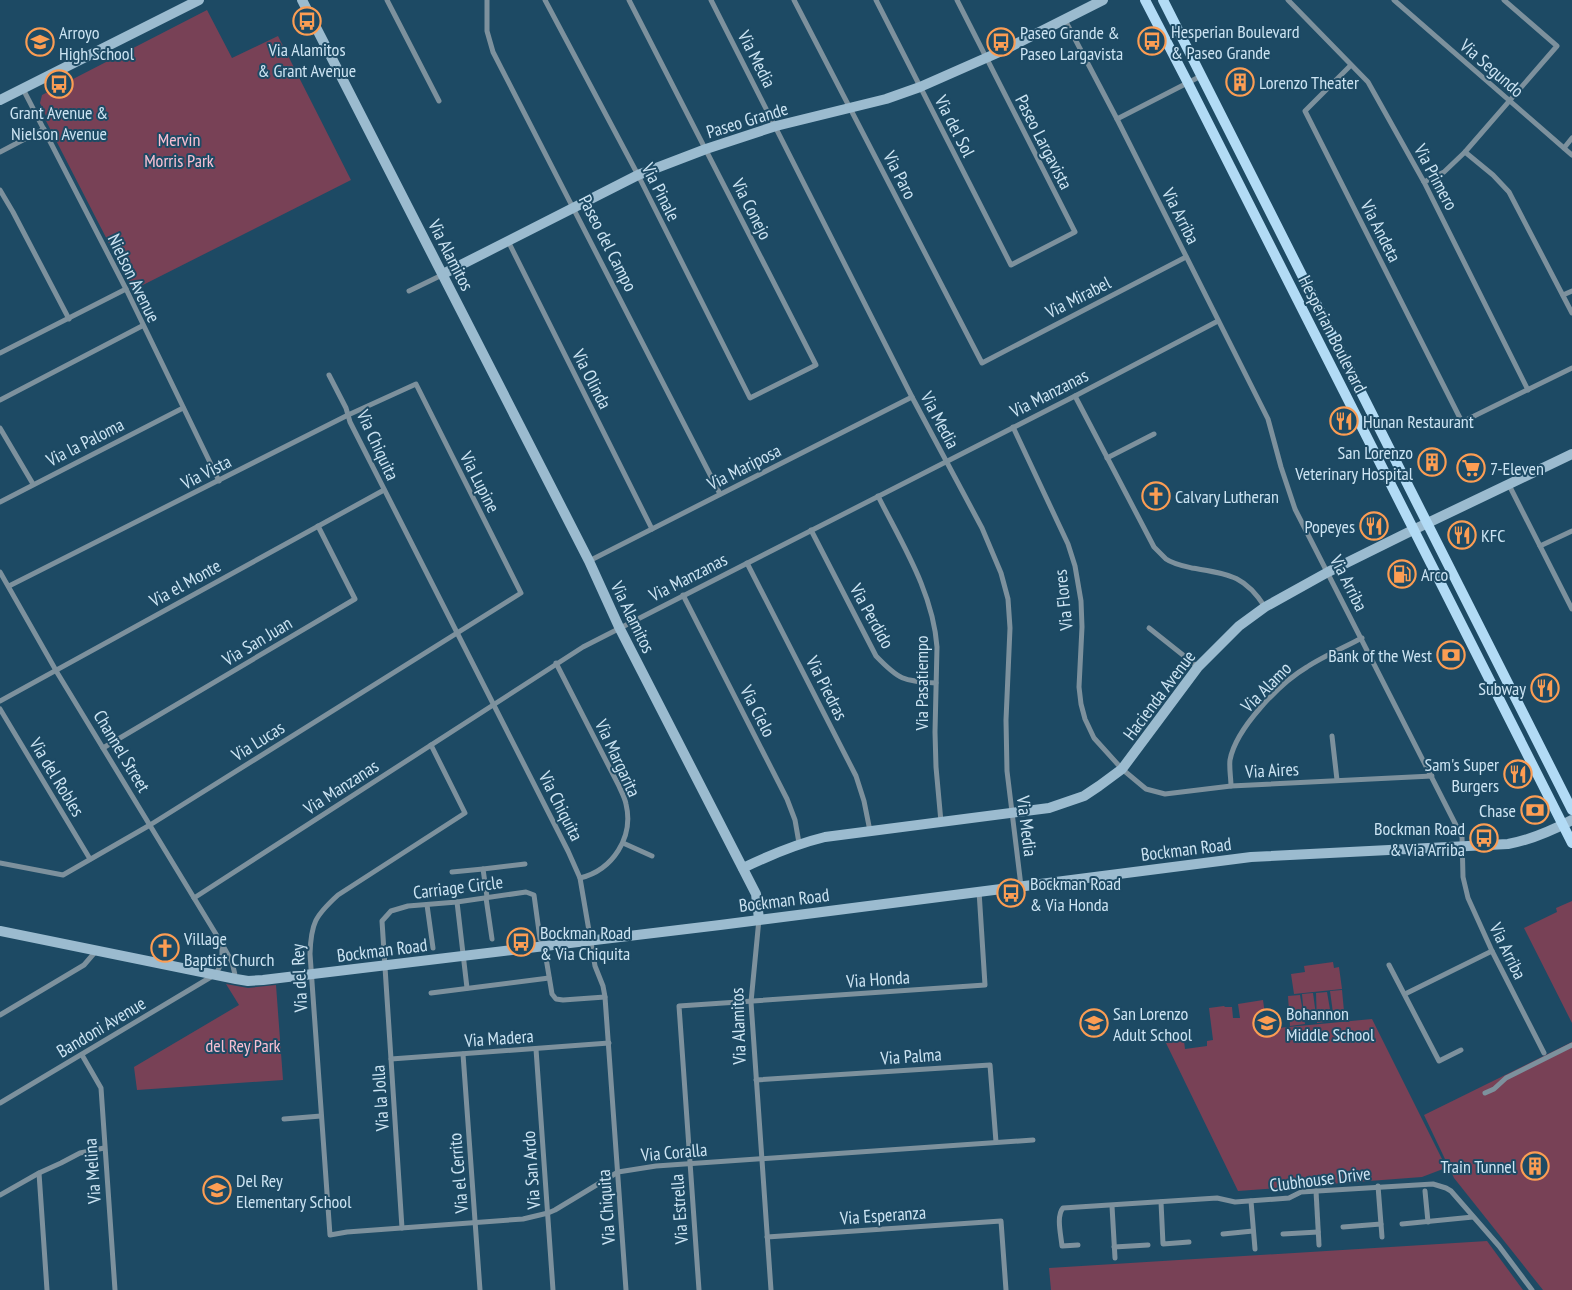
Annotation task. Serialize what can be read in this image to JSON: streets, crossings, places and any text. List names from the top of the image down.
{
  "streets": {
    "main road": ["Hesperian Boulevard"],
    "street": [
      "Via Media",
      "Via Segundo",
      "Paseo Grande",
      "Via del Sol",
      "Paseo Largavista",
      "Via Paro",
      "Via Primero",
      "Via Pinale",
      "Via Conejo",
      "Via Arriba",
      "Via Andeta",
      "Paseo del Campo",
      "Via Alamitos",
      "Nielson Avenue",
      "Via Mirabel",
      "Via Olinda",
      "Via Manzanas",
      "Via la Paloma",
      "Via Chiquita",
      "Via Mariposa",
      "Via Vista",
      "Via Lupine",
      "Via el Monte",
      "Via Flores",
      "Via Perdido",
      "Via San Juan",
      "Via Pasatiempo",
      "Via Alamo",
      "Via Piedras",
      "Hacienda Avenue",
      "Via Cielo",
      "Via Lucas",
      "Channel Street",
      "Via Margarita",
      "Via Aires",
      "Via del Robles",
      "Bockman Road",
      "Carriage Circle",
      "Via del Rey",
      "Via Honda",
      "Bandoni Avenue",
      "Via Madera",
      "Via Palma",
      "Via la Jolla",
      "Via Coralla",
      "Via San Ardo",
      "Via Melina",
      "Via el Cerrito",
      "Clubhouse Drive",
      "Via Estrella",
      "Via Esperanza"
    ]
  },
  "crossings": [
    ["Via Media", "Paseo Grande"],
    ["Via Media", "Via Manzanas"],
    ["Via Media", "Via Mariposa"],
    ["Via Media", "Hacienda Avenue"],
    ["Via Media", "Bockman Road"],
    ["Paseo Grande", "Via del Sol"],
    ["Paseo Grande", "Paseo Largavista"],
    ["Paseo Grande", "Via Paro"],
    ["Paseo Grande", "Via Pinale"],
    ["Paseo Grande", "Via Conejo"],
    ["Paseo Grande", "Via Arriba"],
    ["Paseo Grande", "Paseo del Campo"],
    ["Paseo Grande", "Via Alamitos"],
    ["Paseo Grande", "Via Olinda"],
    ["Via del Sol", "Paseo Largavista"],
    ["Via Paro", "Via Mirabel"],
    ["Via Primero", "Via Andeta"],
    ["Via Pinale", "Via Conejo"],
    ["Via Arriba", "Via Mirabel"],
    ["Via Arriba", "Via Manzanas"],
    ["Via Arriba", "Via Alamo"],
    ["Via Arriba", "Hacienda Avenue"],
    ["Via Arriba", "Via Aires"],
    ["Via Arriba", "Bockman Road"],
    ["Paseo del Campo", "Via Mariposa"],
    ["Via Alamitos", "Via Manzanas"],
    ["Via Alamitos", "Via Mariposa"],
    ["Via Alamitos", "Hacienda Avenue"],
    ["Via Alamitos", "Bockman Road"],
    ["Via Alamitos", "Via Honda"],
    ["Via Alamitos", "Via Palma"],
    ["Via Alamitos", "Via Coralla"],
    ["Via Alamitos", "Via Esperanza"],
    ["Nielson Avenue", "Via la Paloma"],
    ["Nielson Avenue", "Via Vista"],
    ["Hesperian Boulevard", "Hacienda Avenue"],
    ["Hesperian Boulevard", "Bockman Road"],
    ["Via Olinda", "Via Mariposa"],
    ["Via Manzanas", "Via Chiquita"],
    ["Via Manzanas", "Via Flores"],
    ["Via Manzanas", "Via Perdido"],
    ["Via Manzanas", "Via Pasatiempo"],
    ["Via Manzanas", "Via Piedras"],
    ["Via Manzanas", "Via Cielo"],
    ["Via Manzanas", "Channel Street"],
    ["Via Manzanas", "Via Margarita"],
    ["Via Manzanas", "Via del Rey"],
    ["Via Chiquita", "Via Vista"],
    ["Via Chiquita", "Via el Monte"],
    ["Via Chiquita", "Via Lucas"],
    ["Via Chiquita", "Via Margarita"],
    ["Via Chiquita", "Bockman Road"],
    ["Via Chiquita", "Via Madera"],
    ["Via Chiquita", "Via Coralla"],
    ["Via Vista", "Via Lupine"],
    ["Via Vista", "Channel Street"],
    ["Via Lupine", "Via Lucas"],
    ["Via el Monte", "Via San Juan"],
    ["Via el Monte", "Channel Street"],
    ["Via Flores", "Hacienda Avenue"],
    ["Via Flores", "Via Aires"],
    ["Via Perdido", "Via Pasatiempo"],
    ["Via San Juan", "Channel Street"],
    ["Via Pasatiempo", "Hacienda Avenue"],
    ["Via Alamo", "Via Aires"],
    ["Via Piedras", "Hacienda Avenue"],
    ["Hacienda Avenue", "Via Cielo"],
    ["Hacienda Avenue", "Via Aires"],
    ["Via Lucas", "Channel Street"],
    ["Via Lucas", "Via del Robles"],
    ["Channel Street", "Bockman Road"],
    ["Bockman Road", "Carriage Circle"],
    ["Bockman Road", "Via del Rey"],
    ["Bockman Road", "Via Honda"],
    ["Bockman Road", "Bandoni Avenue"],
    ["Bockman Road", "Via la Jolla"],
    ["Carriage Circle", "Via la Jolla"],
    ["Via del Rey", "Via Coralla"],
    ["Via Honda", "Via Estrella"],
    ["Bandoni Avenue", "Via Melina"],
    ["Via Madera", "Via la Jolla"],
    ["Via Madera", "Via San Ardo"],
    ["Via Madera", "Via el Cerrito"],
    ["Via Palma", "Via Coralla"],
    ["Via la Jolla", "Via Coralla"],
    ["Via Coralla", "Via San Ardo"],
    ["Via Coralla", "Via el Cerrito"],
    ["Via Coralla", "Via Estrella"]
  ],
  "parks": ["Mervin Morris Park", "del Rey Park"],
  "places": {
    "bus stop": [
      "Via Alamitos & Grant Avenue",
      "Hesperian Boulevard & Paseo Grande",
      "Paseo Grande & Paseo Largavista",
      "Grant Avenue & Nielson Avenue",
      "Bockman Road & Via Arriba",
      "Bockman Road & Via Honda",
      "Bockman Road & Via Chiquita"
    ],
    "school or university": [
      "Arroyo High School",
      "San Lorenzo Adult School",
      "Bohannon Middle School",
      "Del Rey Elementary School"
    ],
    "building": ["Lorenzo Theater", "San Lorenzo Veterinary Hospital", "Train Tunnel"],
    "restaurant": [
      "Hunan Restaurant",
      "Popeyes",
      "KFC",
      "Subway",
      "Sam's Super Burgers"
    ],
    "supermarket": ["7-Eleven"],
    "church": ["Calvary Lutheran", "Village Baptist Church"],
    "fuel station": ["Arco"],
    "bank": ["Bank of the West", "Chase"]
  }
}
